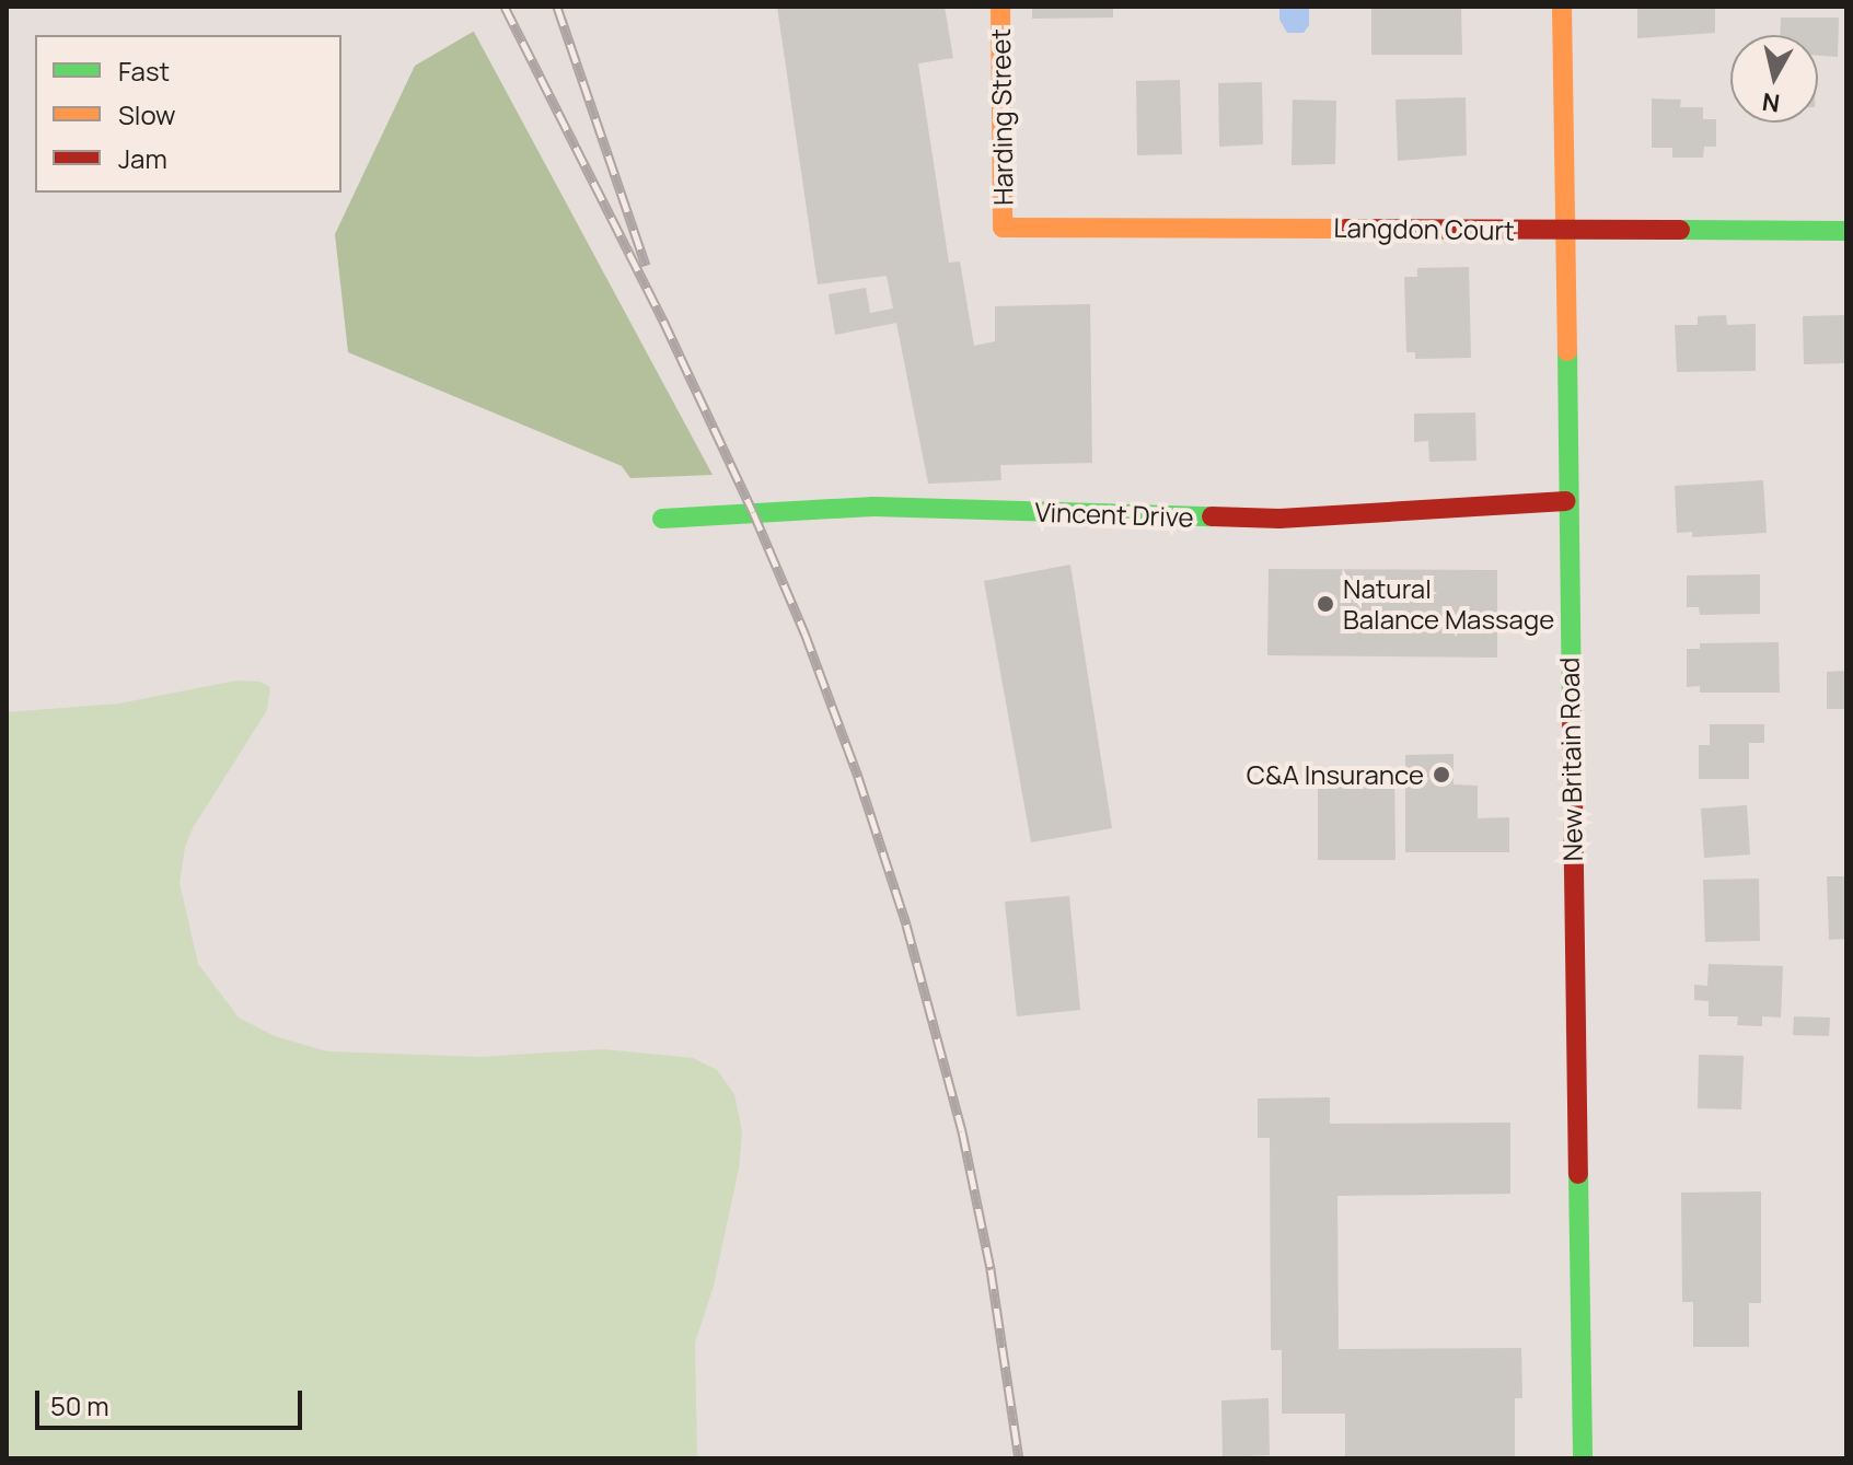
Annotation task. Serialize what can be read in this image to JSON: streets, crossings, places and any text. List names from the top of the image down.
{
  "streets": {
    "street": [
      "Harding Street",
      "Langdon Court",
      "Vincent Drive",
      "New Britain Road"
    ]
  },
  "crossings": [
    ["Harding Street", "Langdon Court"],
    ["Langdon Court", "New Britain Road"],
    ["Vincent Drive", "New Britain Road"]
  ],
  "places": ["Natural Balance Massage", "C&A Insurance"],
  "legend": ["Fast", "Slow", "Jam"],
  "scale_bar": "50 m",
  "north": "bottom"
}
